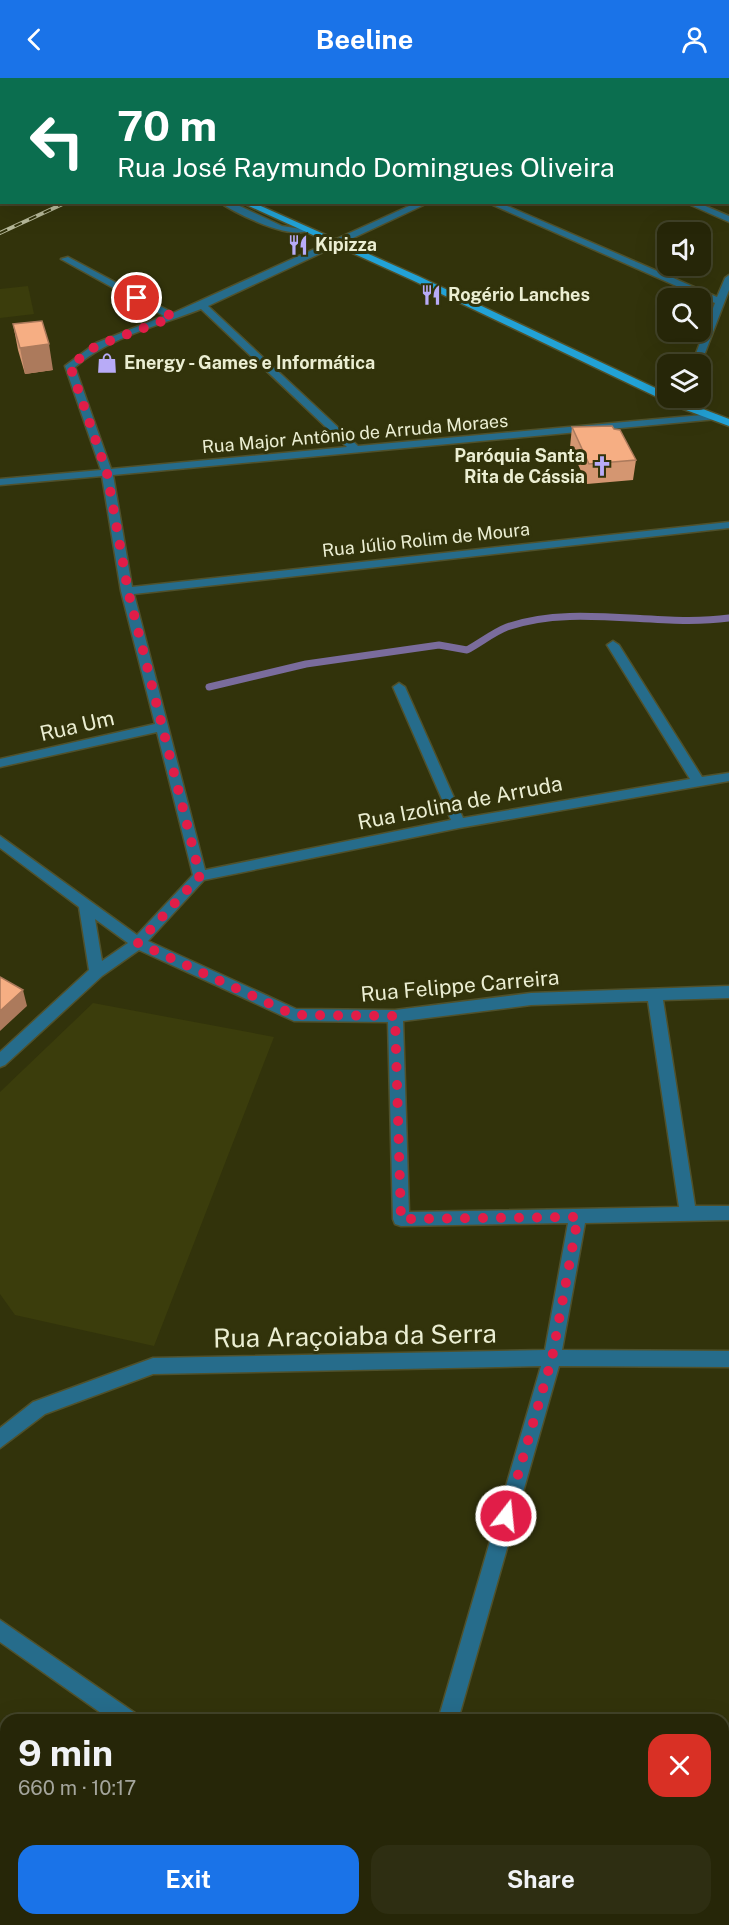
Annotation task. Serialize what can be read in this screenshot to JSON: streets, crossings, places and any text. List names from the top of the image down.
{
  "streets": {
    "street": [
      "Rua Major Antônio de Arruda Moraes",
      "Rua Júlio Rolim de Moura",
      "Rua Um",
      "Rua Izolina de Arruda",
      "Rua Felippe Carreira",
      "Rua Araçoiaba da Serra"
    ]
  },
  "places": {
    "restaurant": ["Kipizza", "Rogério Lanches"],
    "shop": ["Energy - Games e Informática"],
    "church": ["Paróquia Santa Rita de Cássia"]
  },
  "page": {
    "header": "Beeline",
    "turn": ["70 m", "Rua José Raymundo Domingues Oliveira"],
    "heading": ["9 min", "660 m · 10:17"],
    "buttons": ["Exit", "Share"]
  }
}
